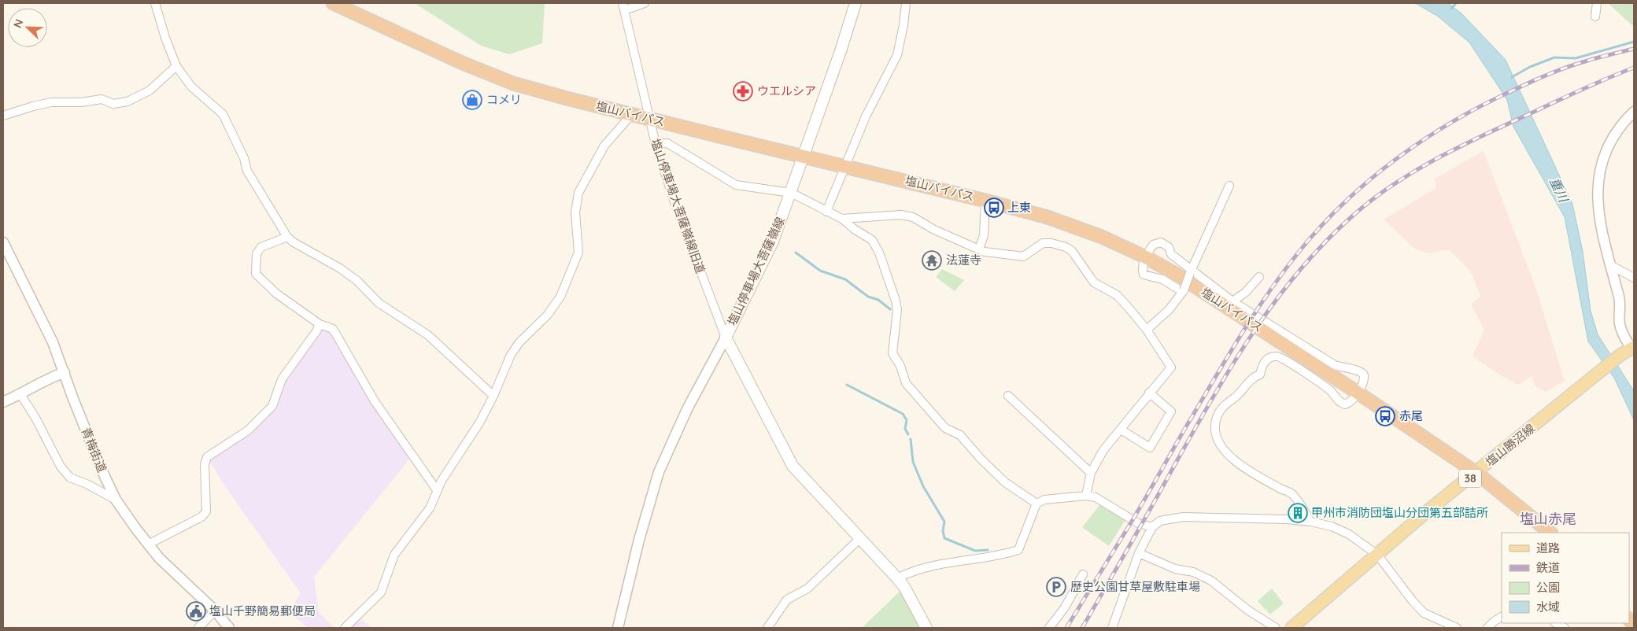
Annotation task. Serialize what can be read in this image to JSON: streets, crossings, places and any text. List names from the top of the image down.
{
  "streets": {
    "highway": ["塩山バイパス"],
    "main road": ["塩山停車場大菩薩嶺線", "塩山勝沼線", "38"],
    "street": ["塩山停車場大菩薩嶺線旧道", "青梅街道"]
  },
  "crossings": [
    ["塩山バイパス", "塩山停車場大菩薩嶺線旧道"],
    ["塩山バイパス", "塩山停車場大菩薩嶺線"],
    ["塩山バイパス", "塩山勝沼線"],
    ["塩山停車場大菩薩嶺線旧道", "塩山停車場大菩薩嶺線"]
  ],
  "districts": ["塩山赤尾"],
  "water": ["重川"],
  "places": {
    "pharmacy": ["ウエルシア"],
    "shop": ["コメリ"],
    "bus stop": ["上東", "赤尾"],
    "temple": ["法蓮寺"],
    "building": ["甲州市消防団塩山分団第五部詰所"],
    "parking": ["歴史公園甘草屋敷駐車場"],
    "public building": ["塩山千野簡易郵便局"]
  },
  "legend": [
    "道路",
    "鉄道",
    "公園",
    "水域"
  ],
  "north": "top left"
}
